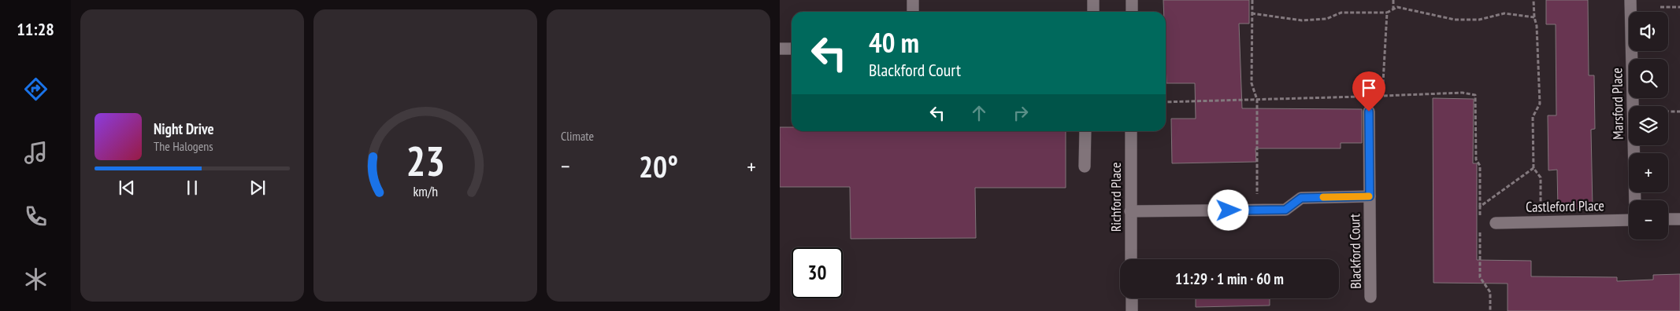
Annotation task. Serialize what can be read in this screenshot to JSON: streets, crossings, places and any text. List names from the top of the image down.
{
  "streets": {
    "street": [
      "Marsford Place",
      "Richford Place",
      "Castleford Place",
      "Blackford Court"
    ]
  },
  "page": {
    "tabs": "11:28",
    "tile": "Climate",
    "map_buttons": ["+", "−"],
    "turn": ["40 m", "Blackford Court"],
    "song": ["Night Drive", "The Halogens"],
    "heat": ["−", "20°", "+"],
    "limit": "30",
    "trip": "11:29 · 1 min · 60 m",
    "gauge": ["23", "km/h"]
  }
}
